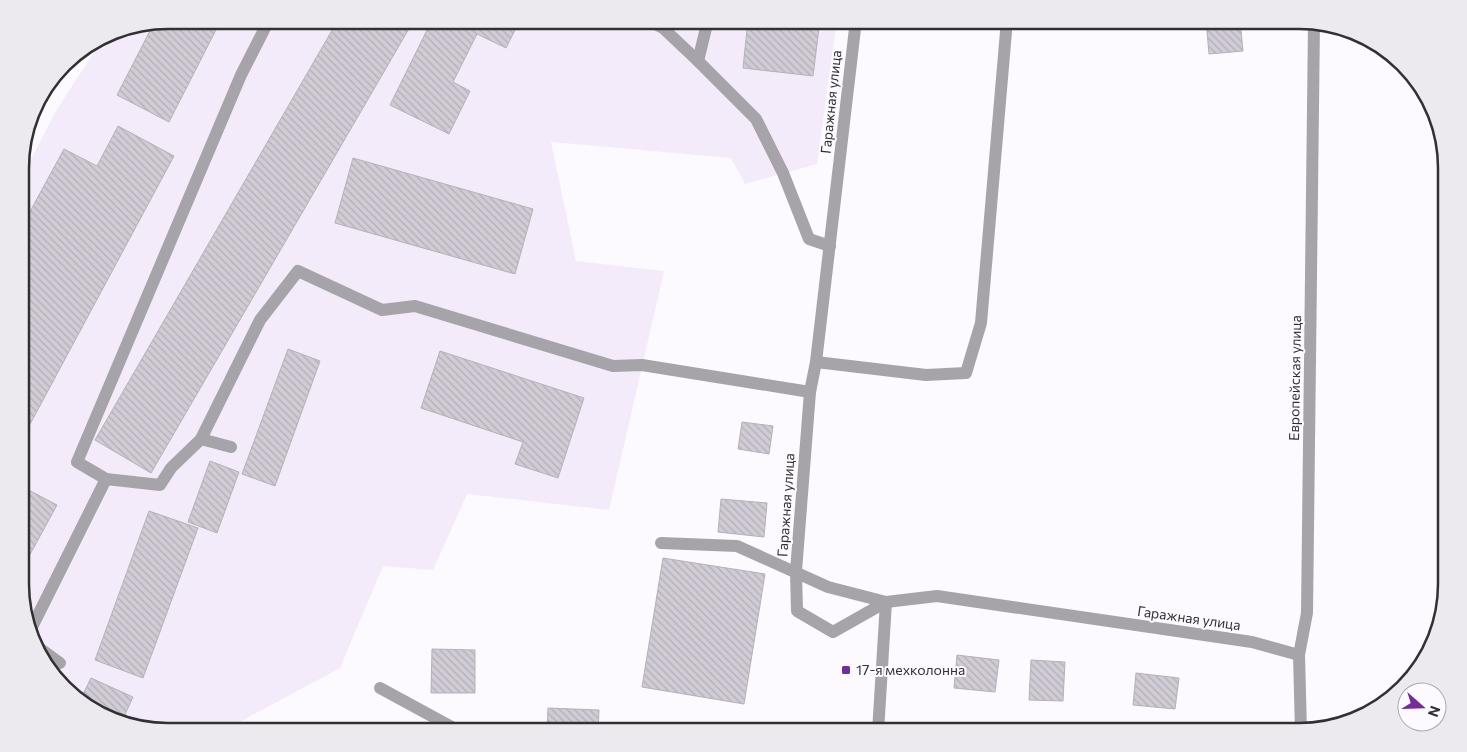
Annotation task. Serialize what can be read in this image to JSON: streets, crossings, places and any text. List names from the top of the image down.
{
  "streets": {
    "street": ["Гаражная улица", "Европейская улица"]
  },
  "crossings": [
    ["Гаражная улица", "Европейская улица"]
  ],
  "places": {
    "transit": ["17-я мехколонна"]
  },
  "north": "right"
}
